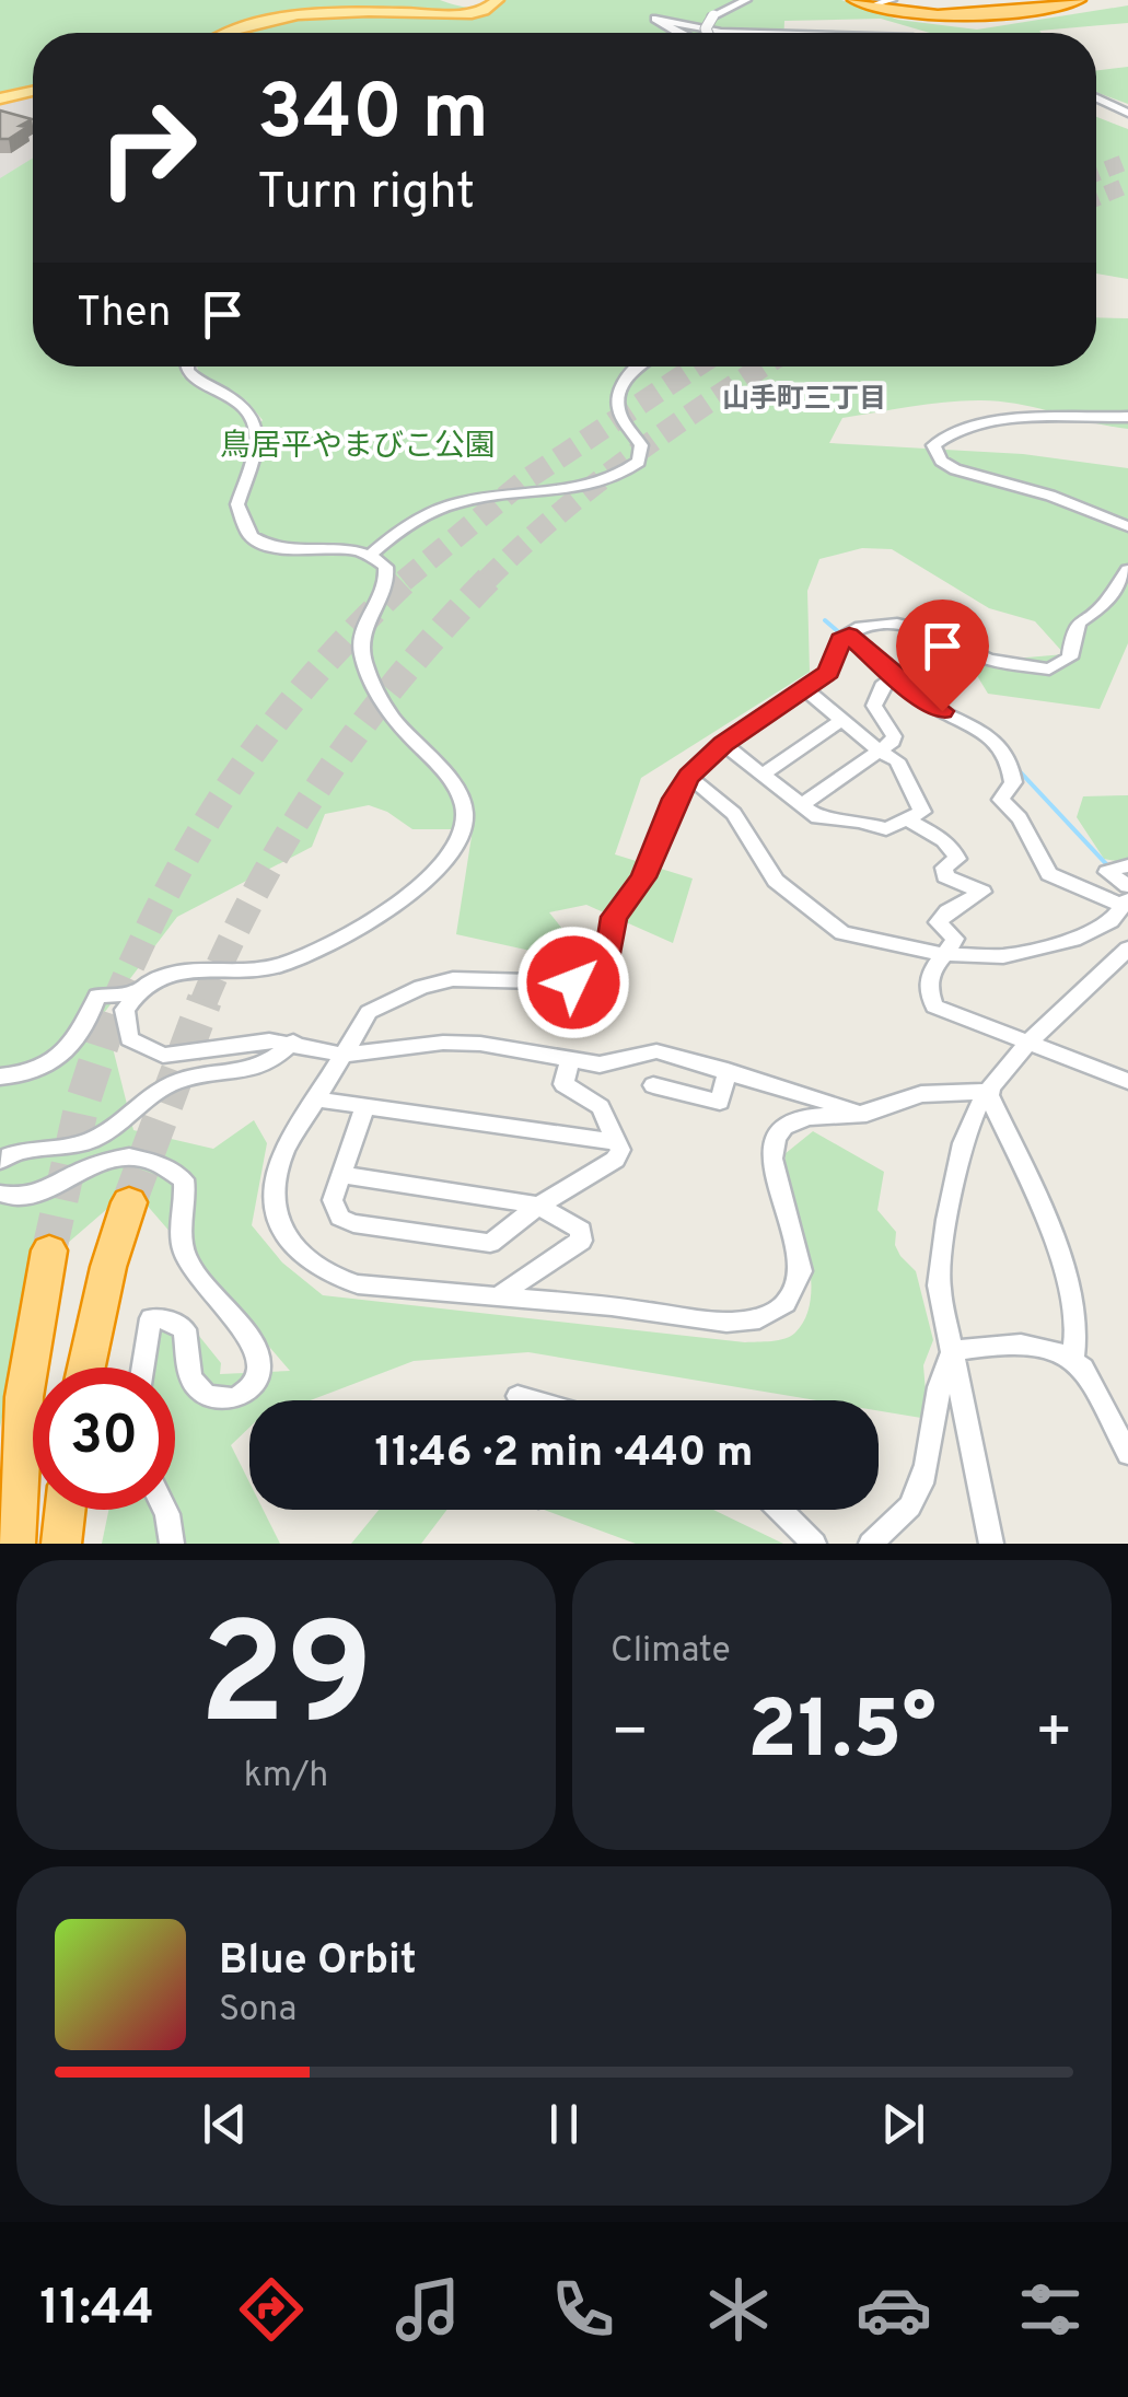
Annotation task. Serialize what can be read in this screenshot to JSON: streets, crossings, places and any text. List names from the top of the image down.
{
  "districts": ["山手町三丁目"],
  "parks": ["鳥居平やまびこ公園"],
  "page": {
    "turn": ["340 m", "Turn right"],
    "then": "Then",
    "limit": "30",
    "trip": "11:46 · 2 min · 440 m",
    "tile": [
      ["29", "km/h"],
      "Climate"
    ],
    "heat": ["−", "21.5°", "+"],
    "song": ["Blue Orbit", "Sona"],
    "tabs": "11:44"
  }
}
